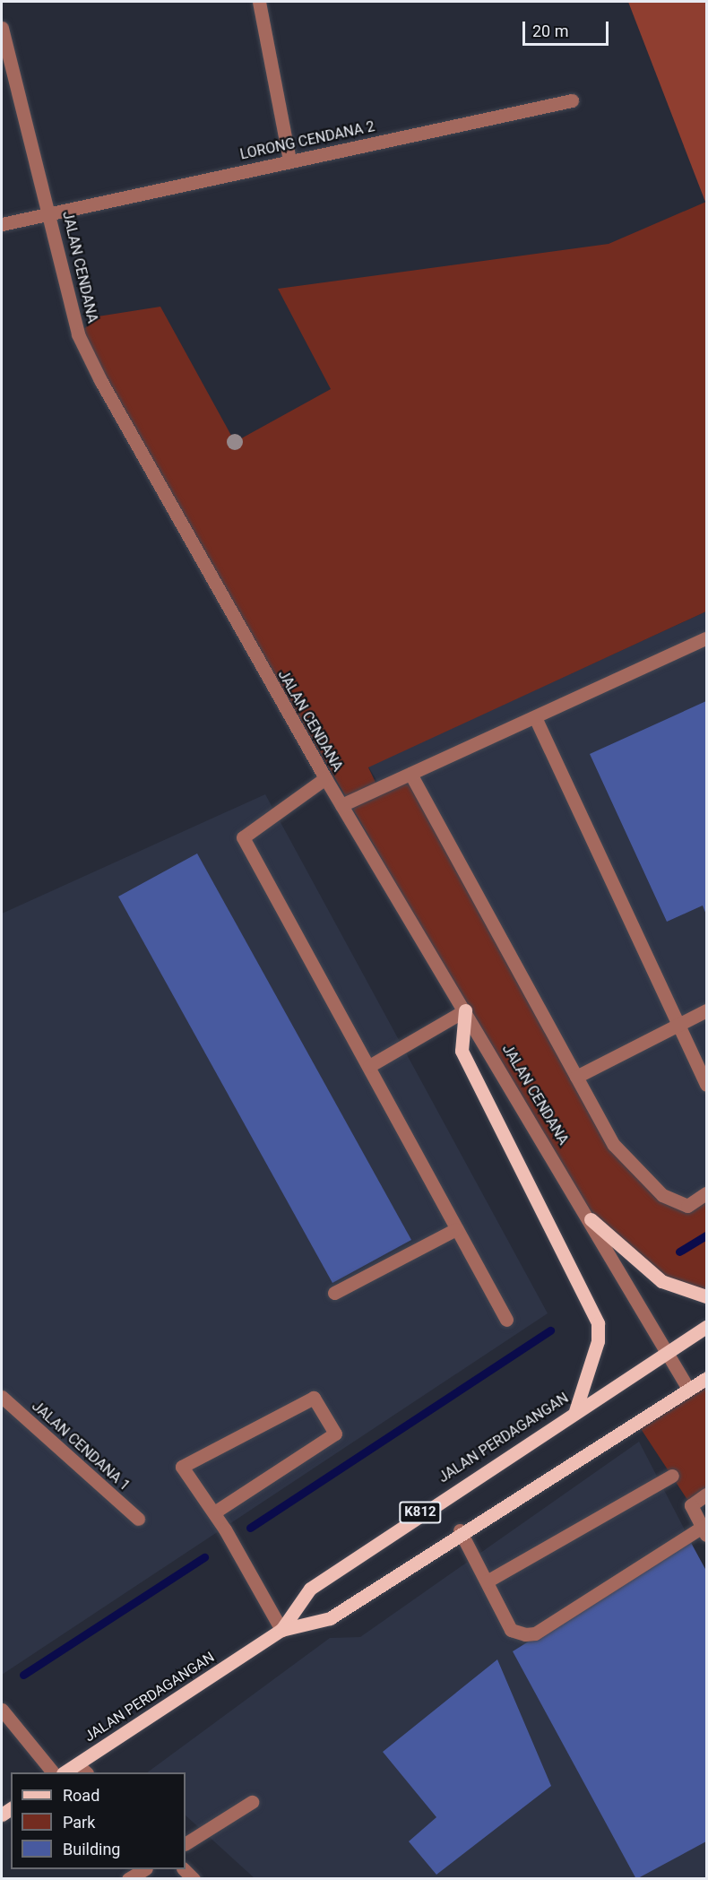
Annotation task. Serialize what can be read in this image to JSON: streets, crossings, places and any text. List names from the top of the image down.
{
  "streets": {
    "main road": ["JALAN PERDAGANGAN", "K812"],
    "street": ["LORONG CENDANA 2", "JALAN CENDANA", "JALAN CENDANA 1"]
  },
  "crossings": [
    ["LORONG CENDANA 2", "JALAN CENDANA"],
    ["JALAN CENDANA", "JALAN PERDAGANGAN"]
  ],
  "legend": ["Road", "Park", "Building"],
  "scale_bar": "20 m"
}
